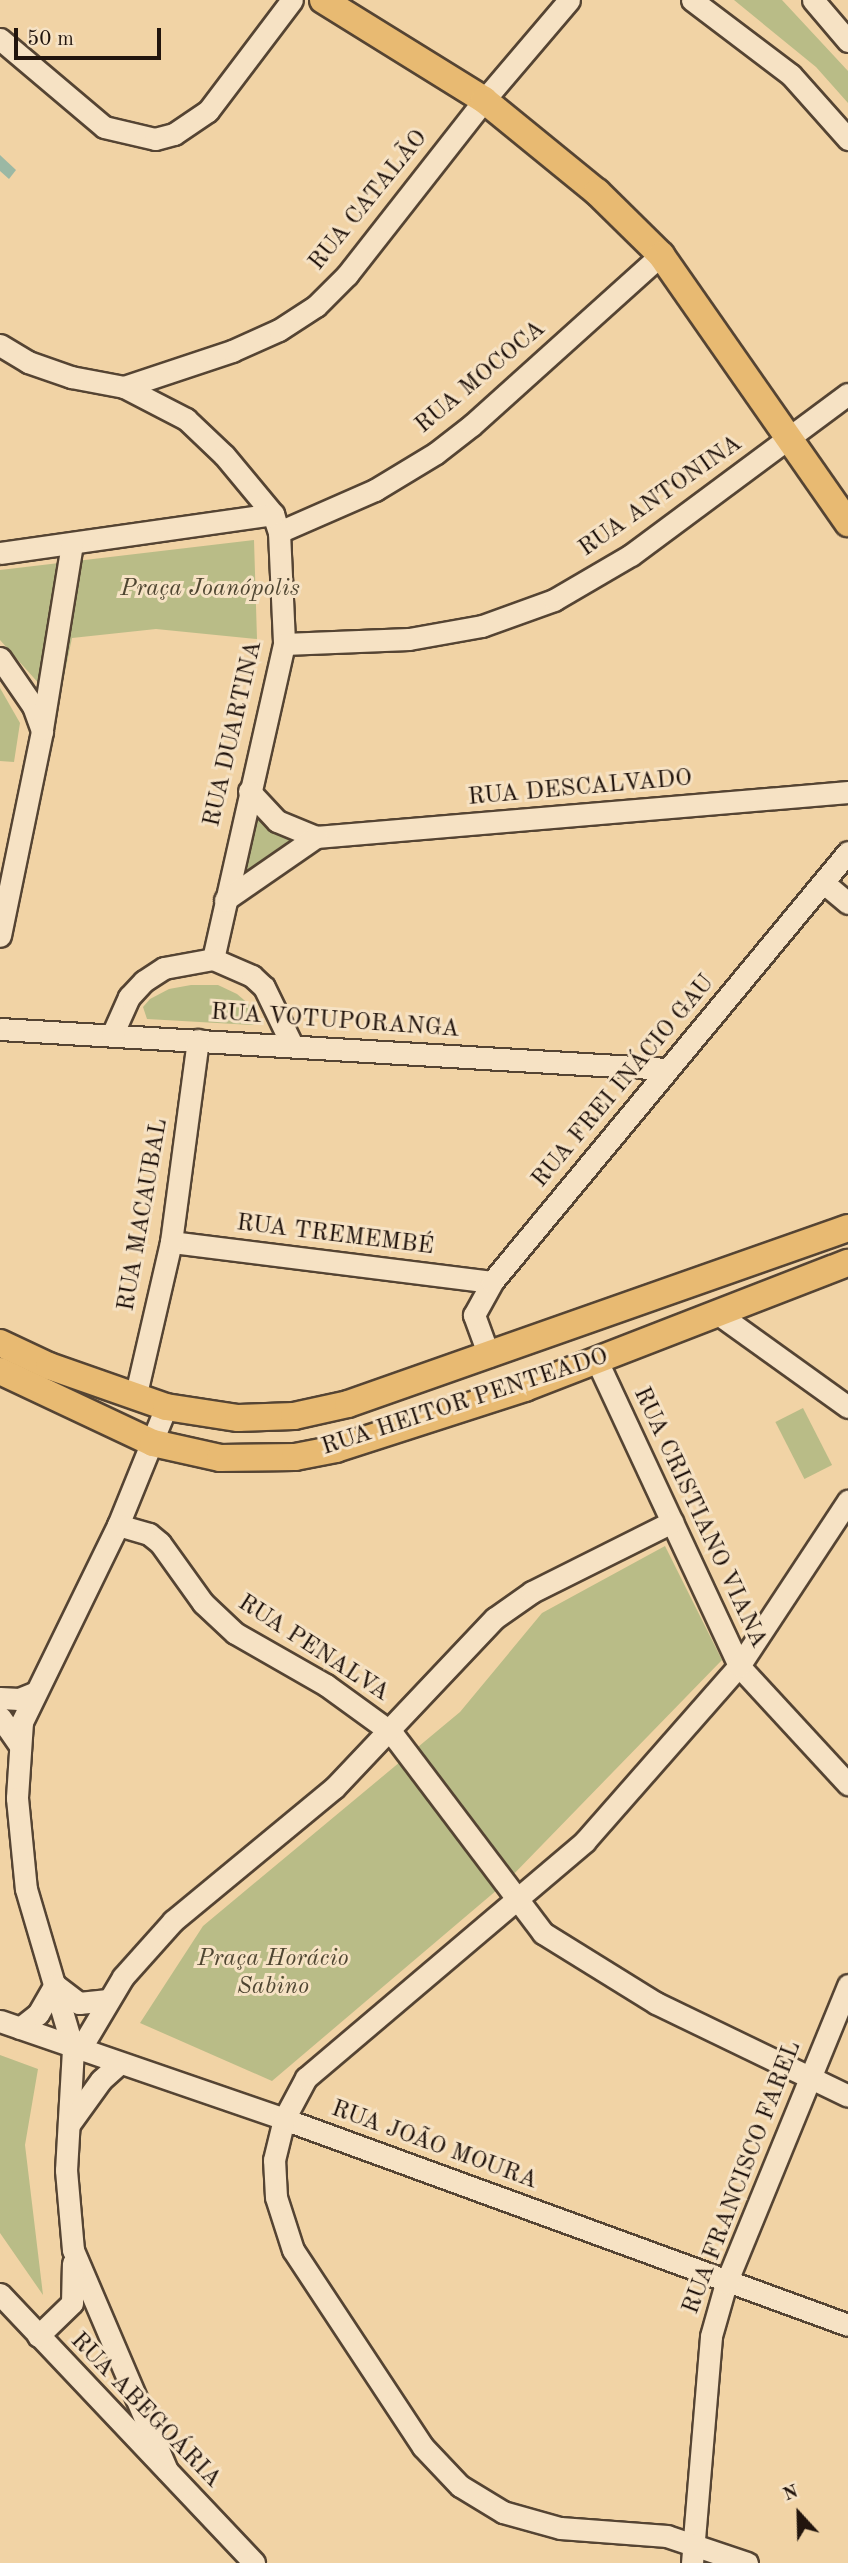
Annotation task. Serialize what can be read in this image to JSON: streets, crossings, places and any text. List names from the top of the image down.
{
  "streets": {
    "main road": ["RUA HEITOR PENTEADO"],
    "street": [
      "RUA CATALÃO",
      "RUA MOCOCA",
      "RUA ANTONINA",
      "RUA DUARTINA",
      "RUA DESCALVADO",
      "RUA VOTUPORANGA",
      "RUA FREI INÁCIO GAU",
      "RUA MACAUBAL",
      "RUA TREMEMBÉ",
      "RUA CRISTIANO VIANA",
      "RUA PENALVA",
      "RUA JOÃO MOURA",
      "RUA FRANCISCO FAREL",
      "RUA ABEGOÁRIA"
    ]
  },
  "crossings": [
    ["RUA MOCOCA", "RUA DUARTINA"],
    ["RUA ANTONINA", "RUA DUARTINA"],
    ["RUA DUARTINA", "RUA DESCALVADO"],
    ["RUA VOTUPORANGA", "RUA FREI INÁCIO GAU"],
    ["RUA VOTUPORANGA", "RUA MACAUBAL"],
    ["RUA FREI INÁCIO GAU", "RUA TREMEMBÉ"],
    ["RUA FREI INÁCIO GAU", "RUA HEITOR PENTEADO"],
    ["RUA MACAUBAL", "RUA TREMEMBÉ"],
    ["RUA MACAUBAL", "RUA HEITOR PENTEADO"],
    ["RUA HEITOR PENTEADO", "RUA CRISTIANO VIANA"],
    ["RUA PENALVA", "RUA FRANCISCO FAREL"],
    ["RUA JOÃO MOURA", "RUA FRANCISCO FAREL"]
  ],
  "parks": ["Praça Joanópolis", "Praça Horácio Sabino"],
  "scale_bar": "50 m",
  "north": "top"
}
